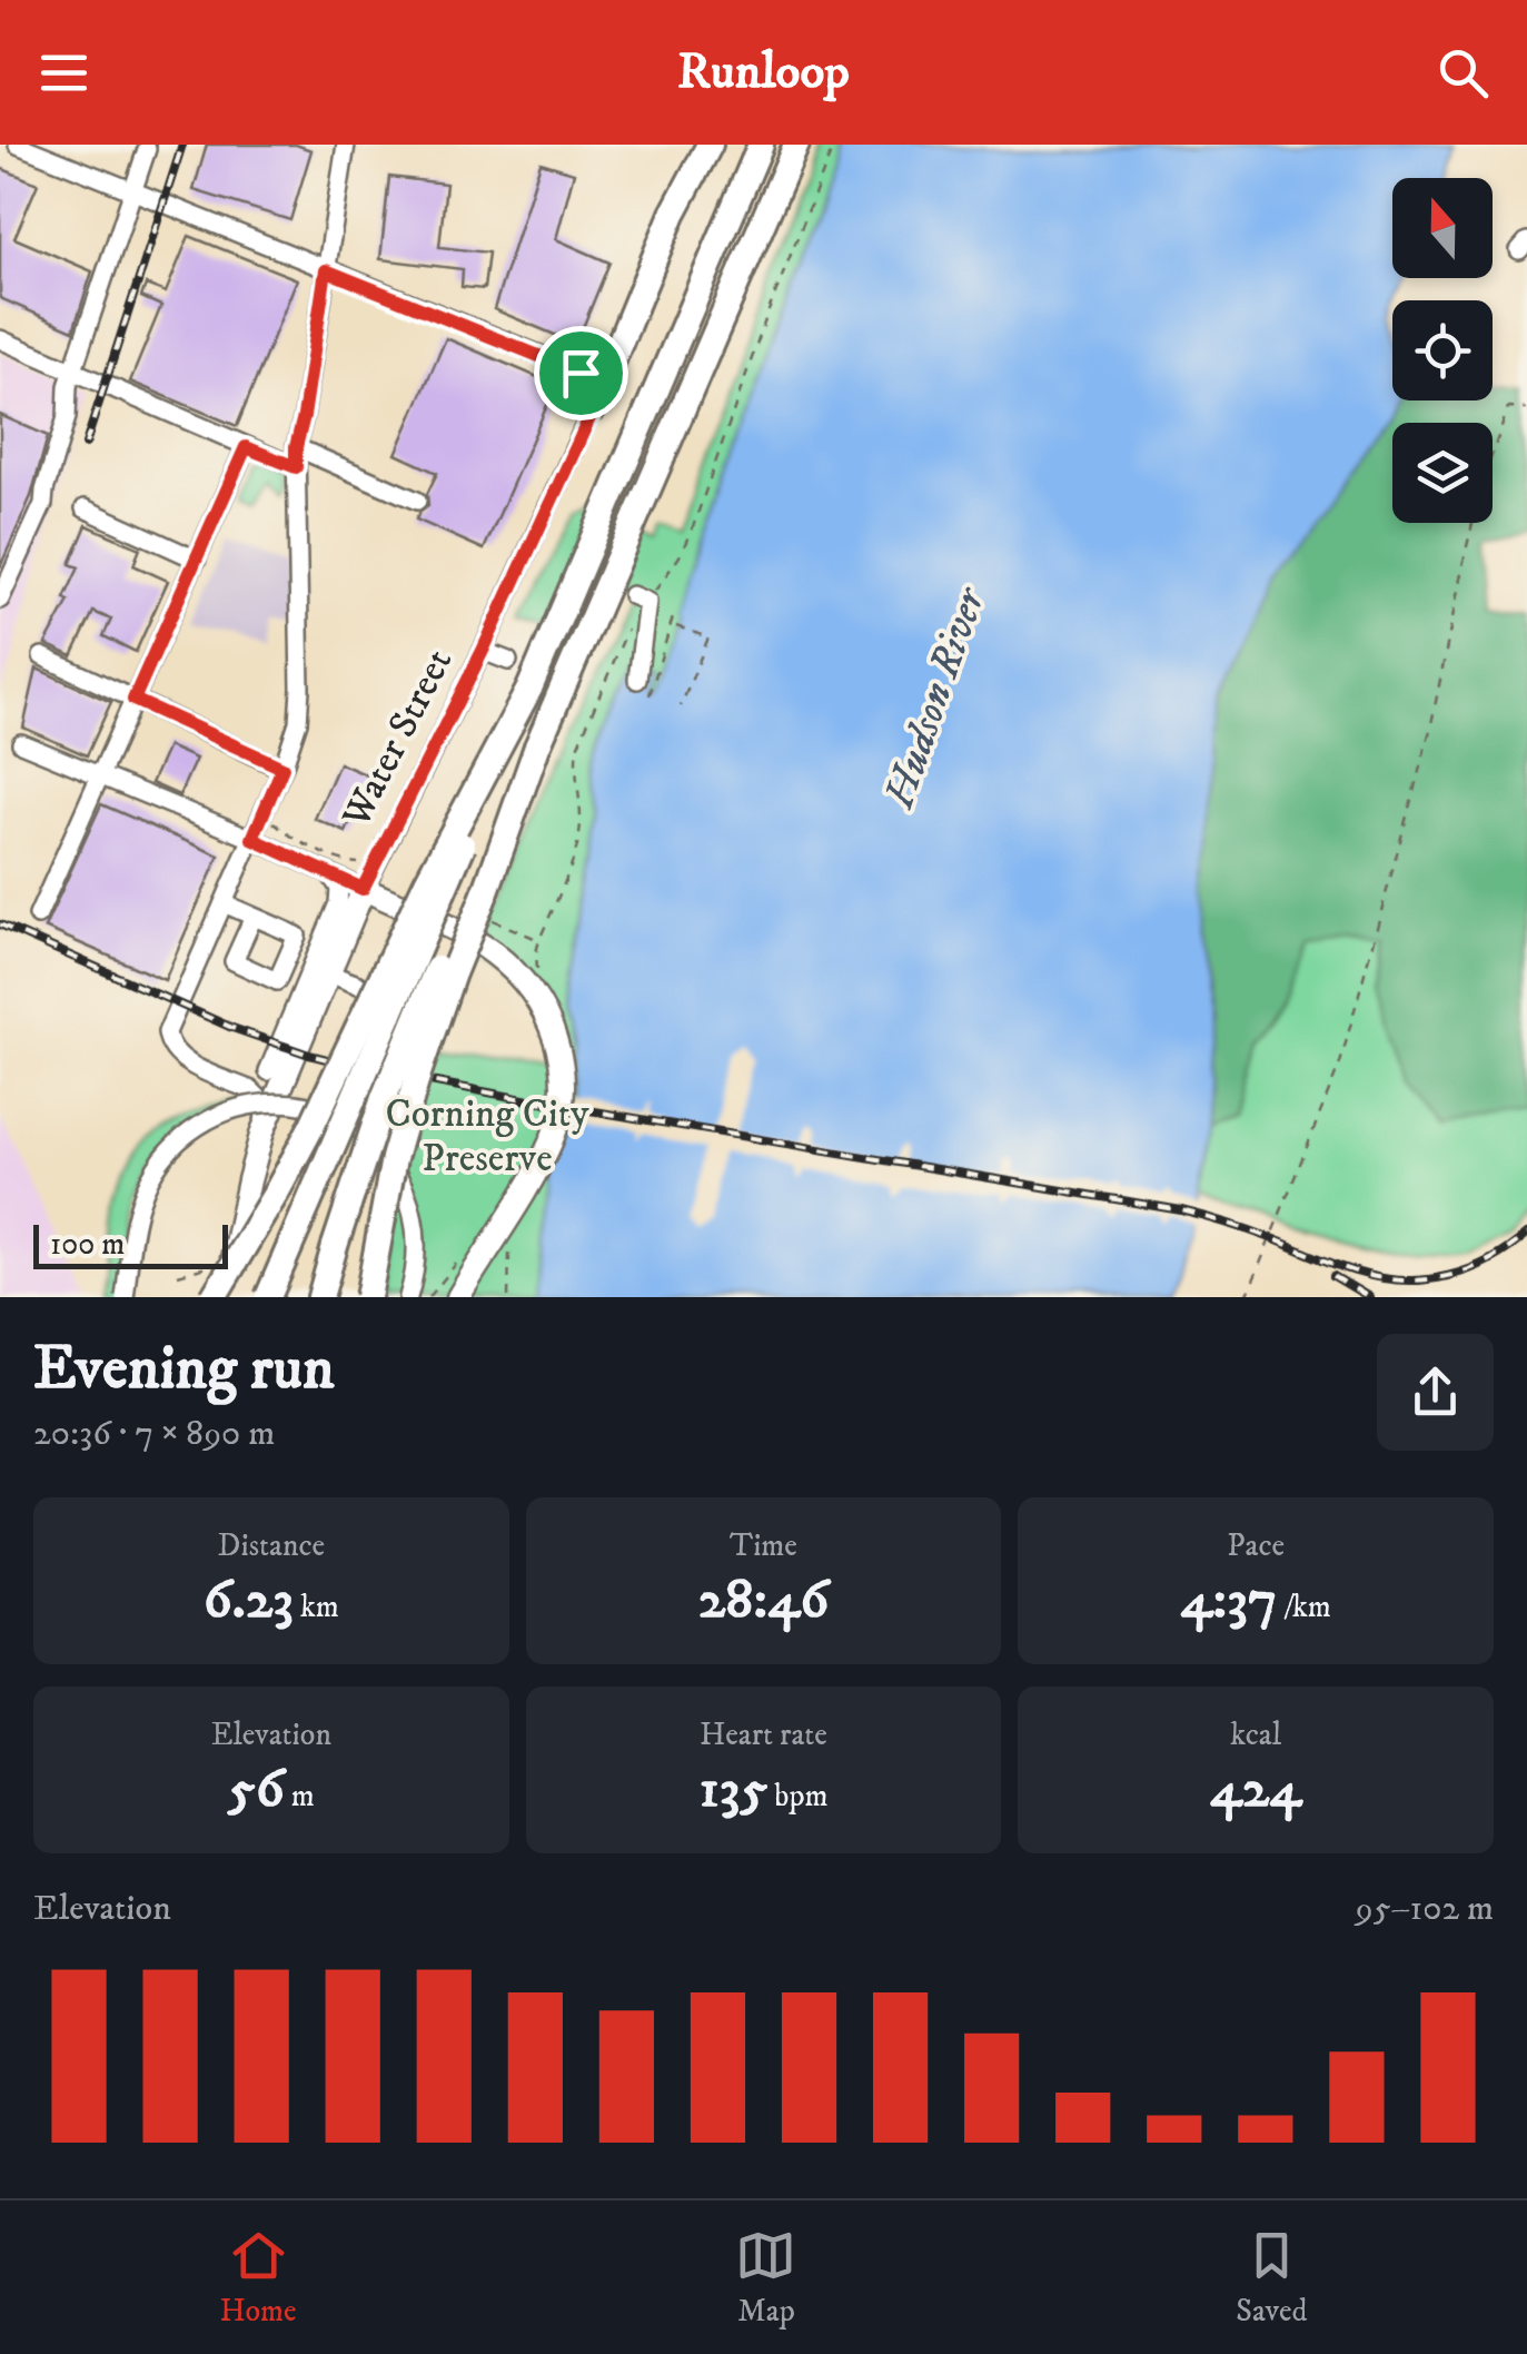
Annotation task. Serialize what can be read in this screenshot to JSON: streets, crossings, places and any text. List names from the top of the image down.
{
  "streets": {
    "main road": ["Water Street"]
  },
  "water": ["Hudson River"],
  "parks": ["Corning City Preserve"],
  "scale_bar": "100 m",
  "north": "top",
  "page": {
    "header": "Runloop",
    "scale": "100 m",
    "heading": ["Evening run", "20:36 · 7 × 890 m"],
    "stats": [
      ["Distance", "6.23 km"],
      ["Time", "28:46"],
      ["Pace", "4:37 /km"],
      ["Elevation", "56 m"],
      ["Heart rate", "135 bpm"],
      ["kcal", "424"]
    ],
    "chart": ["Elevation", "95–102 m"],
    "tabs": ["Home", "Map", "Saved"]
  }
}
